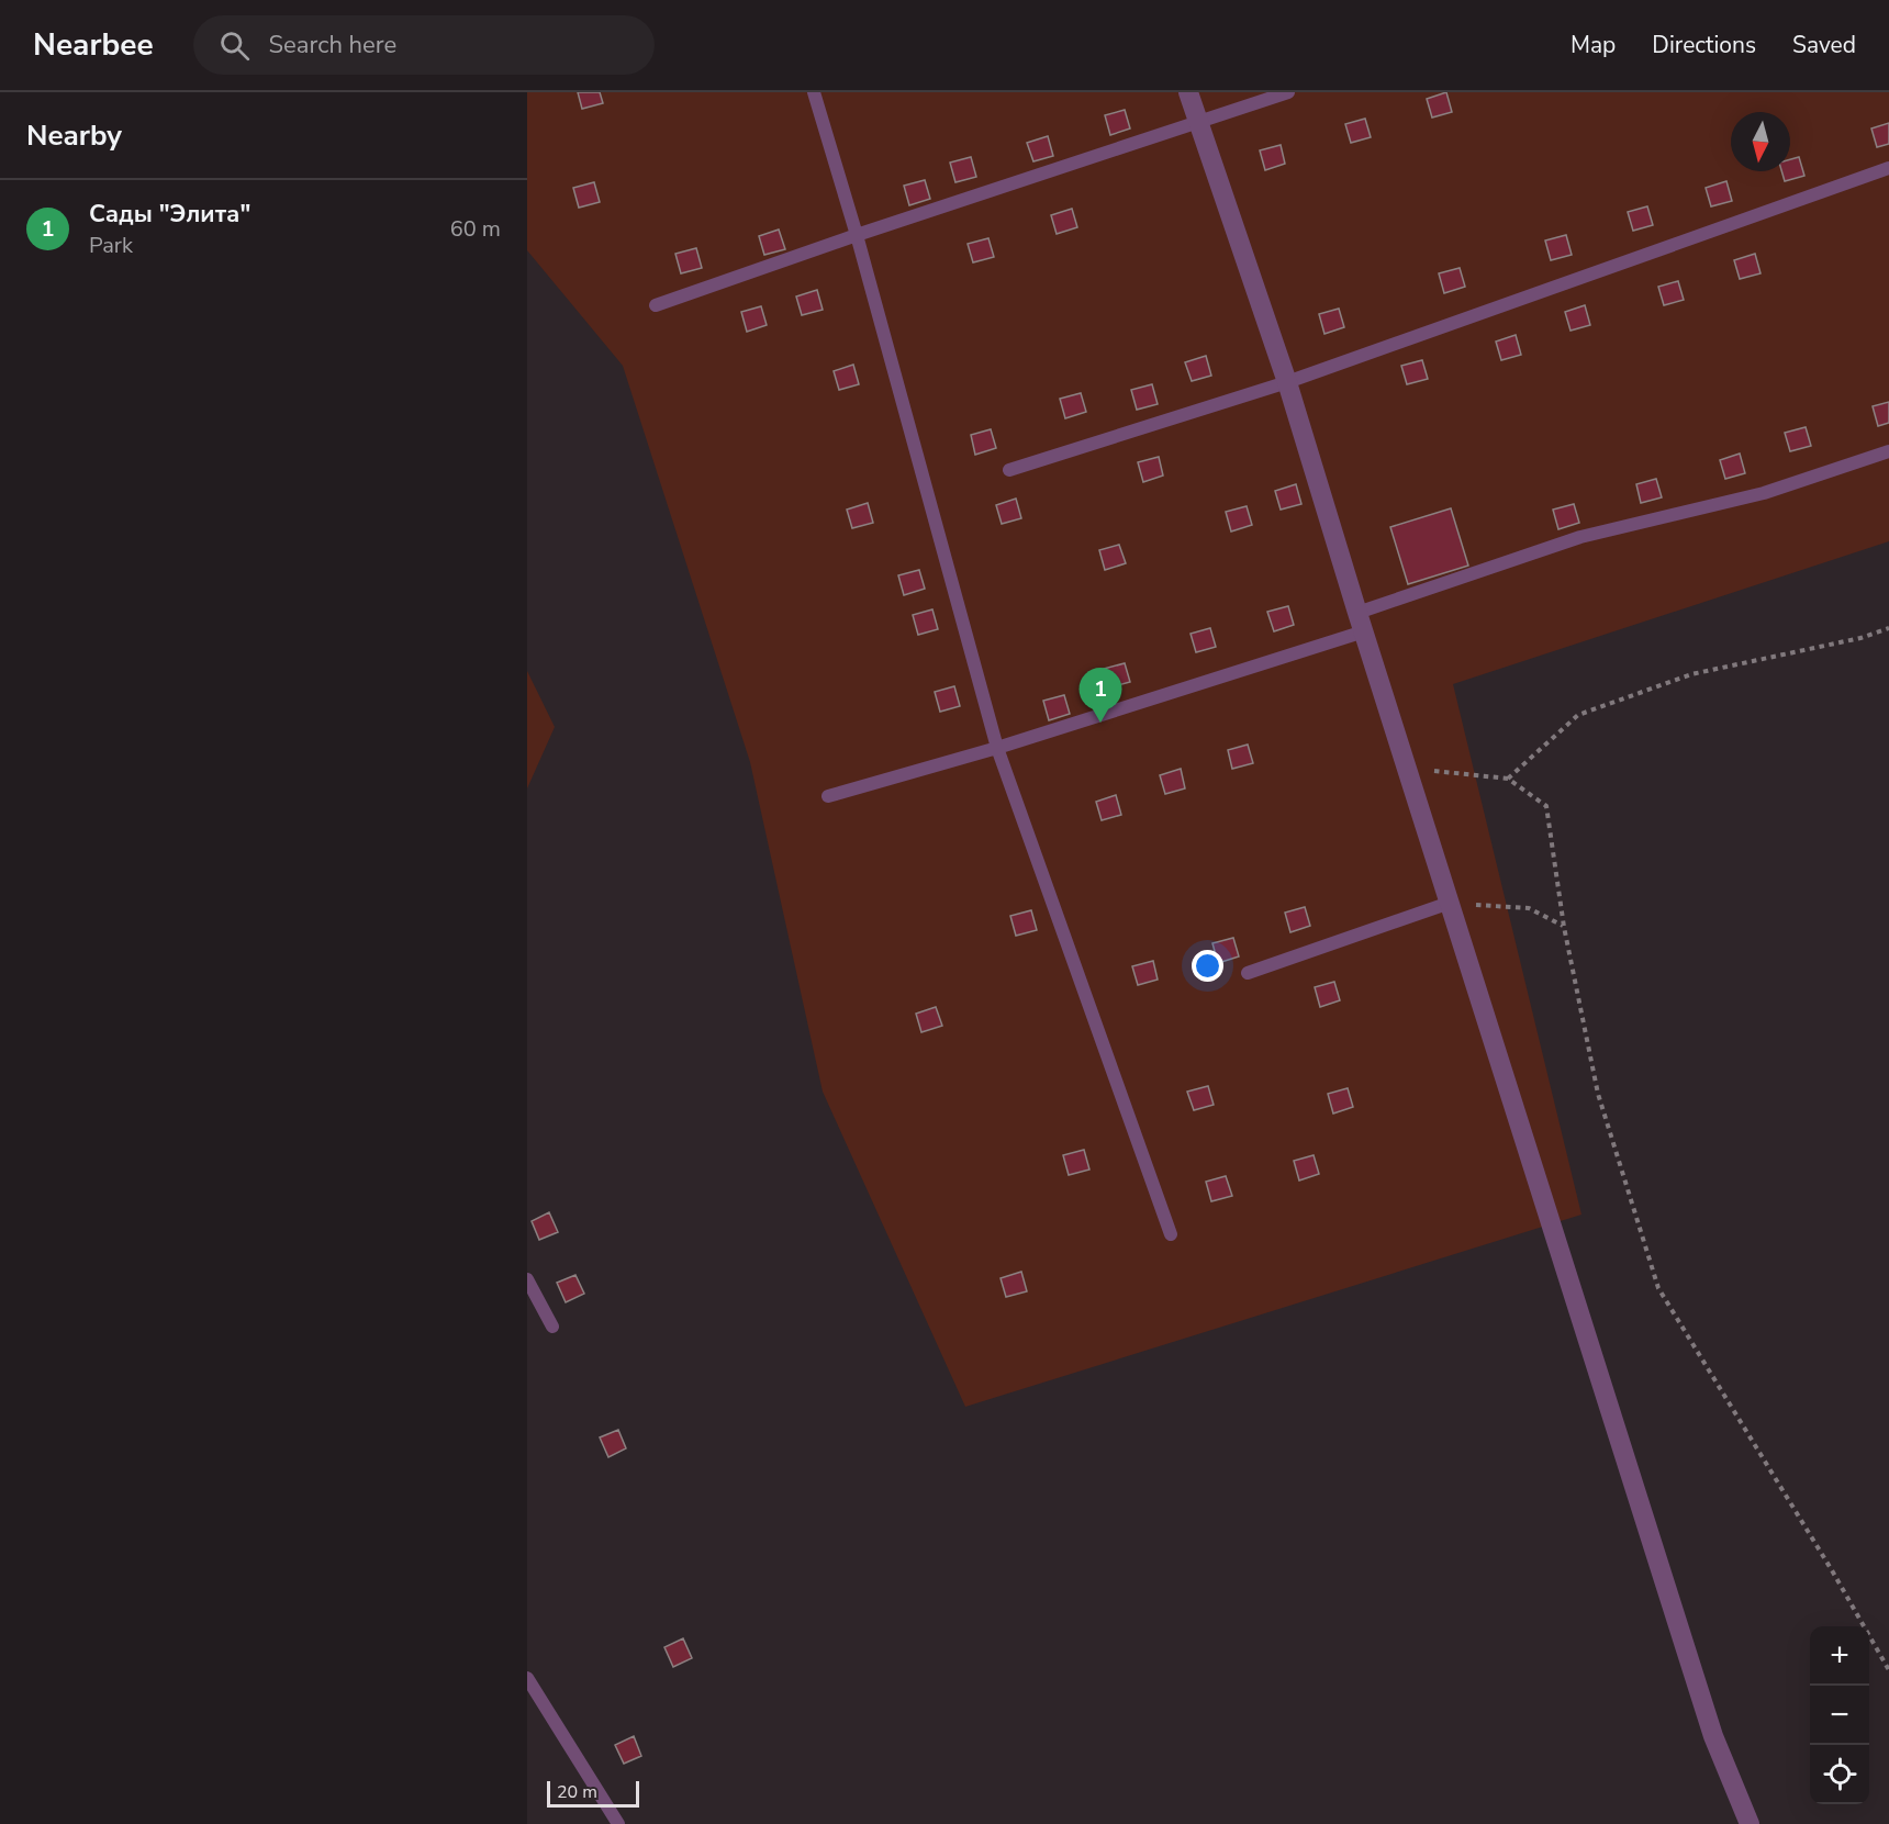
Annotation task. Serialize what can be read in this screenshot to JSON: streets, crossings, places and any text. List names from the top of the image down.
{
  "scale_bar": "20 m",
  "north": "bottom",
  "page": {
    "header": "Nearbee",
    "search": "Search here",
    "nav": ["Map", "Directions", "Saved"],
    "heading": "Nearby",
    "list": [
      {
        "mark": "1",
        "name": "Сады \"Элита\"",
        "note": "Park",
        "value": "60 m"
      }
    ],
    "pins": "1",
    "map_buttons": ["+", "−"],
    "scale": "20 m"
  }
}
